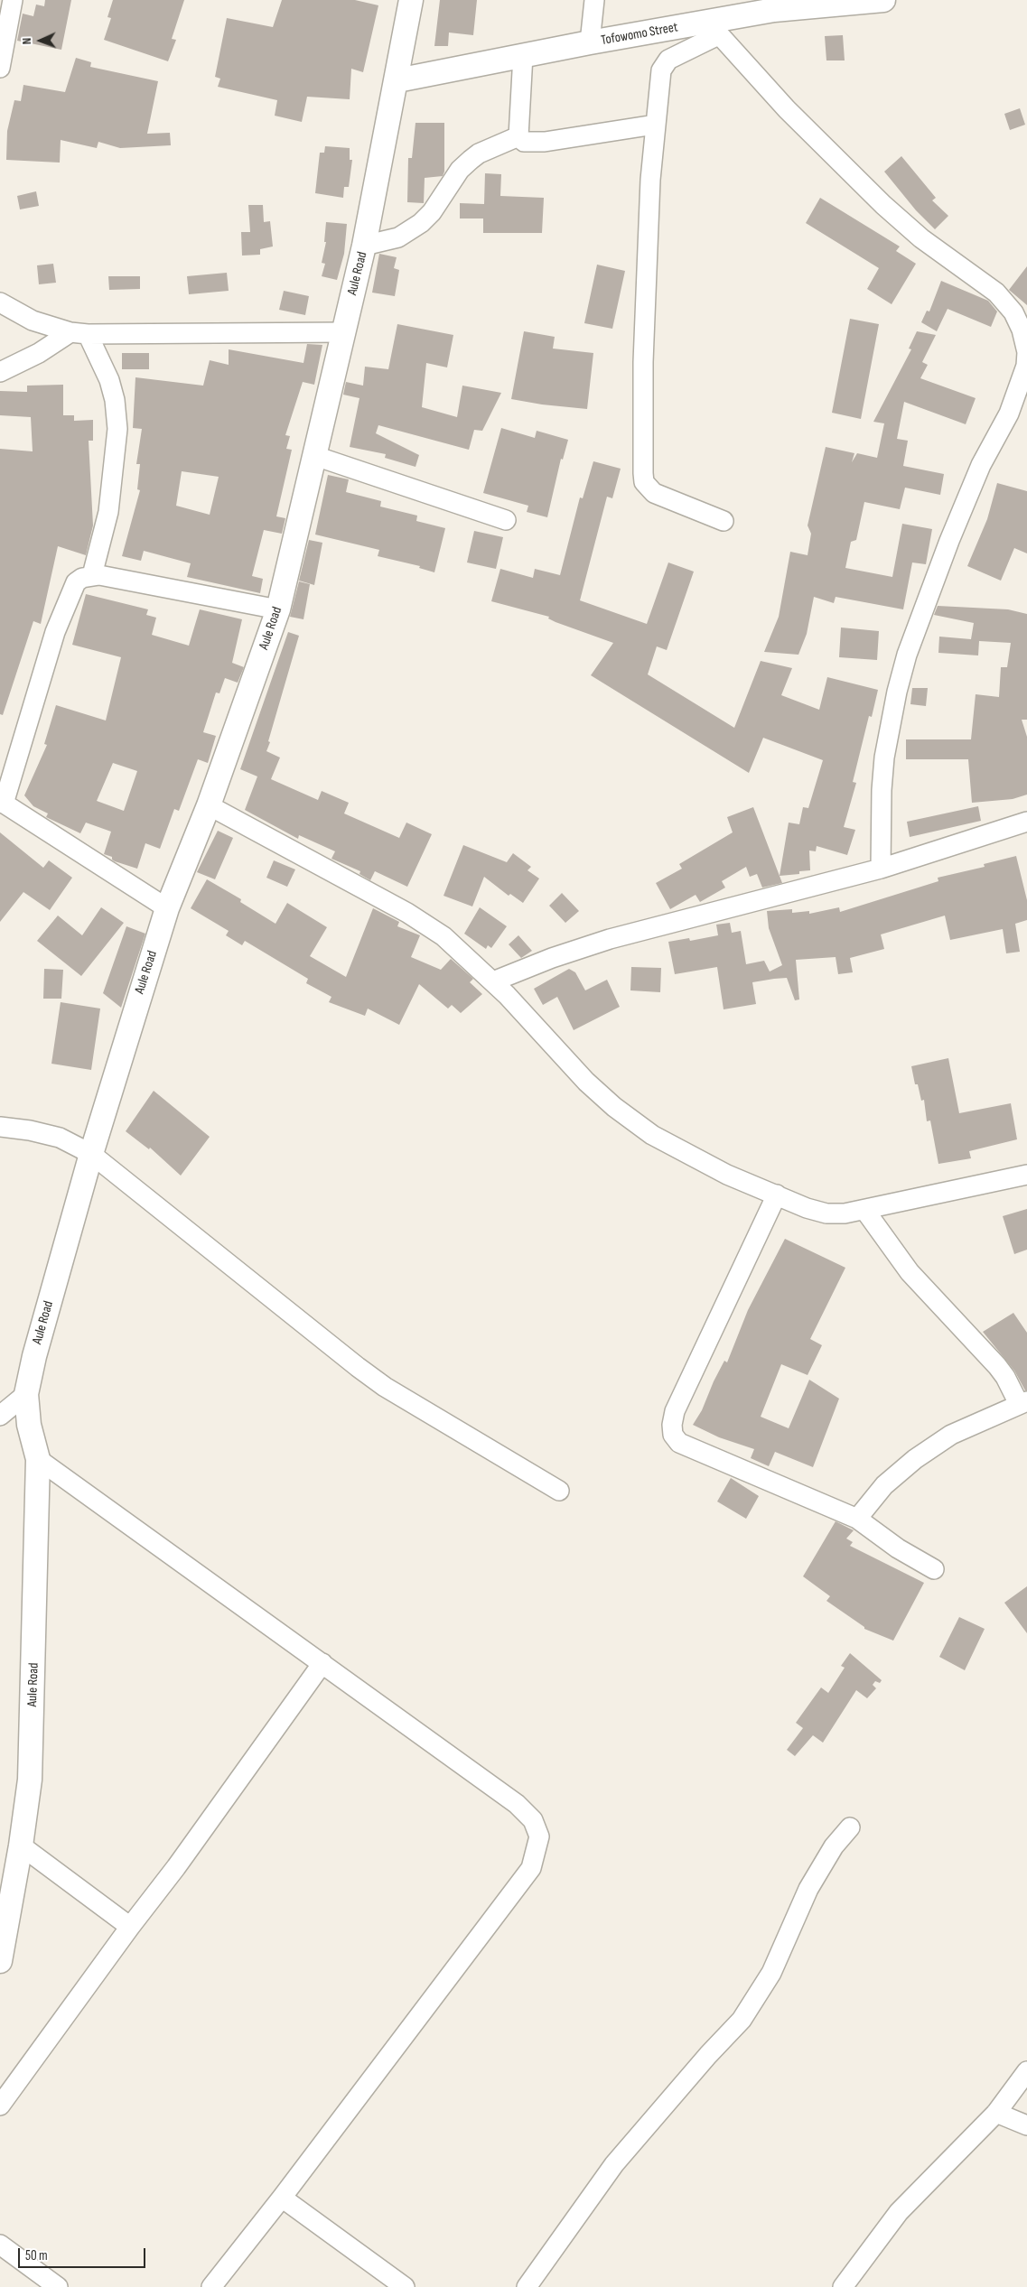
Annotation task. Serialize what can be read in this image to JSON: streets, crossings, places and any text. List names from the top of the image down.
{
  "streets": {
    "street": ["Tofowomo Street", "Aule Road"]
  },
  "crossings": [
    ["Tofowomo Street", "Aule Road"]
  ],
  "scale_bar": "50 m",
  "north": "left"
}
